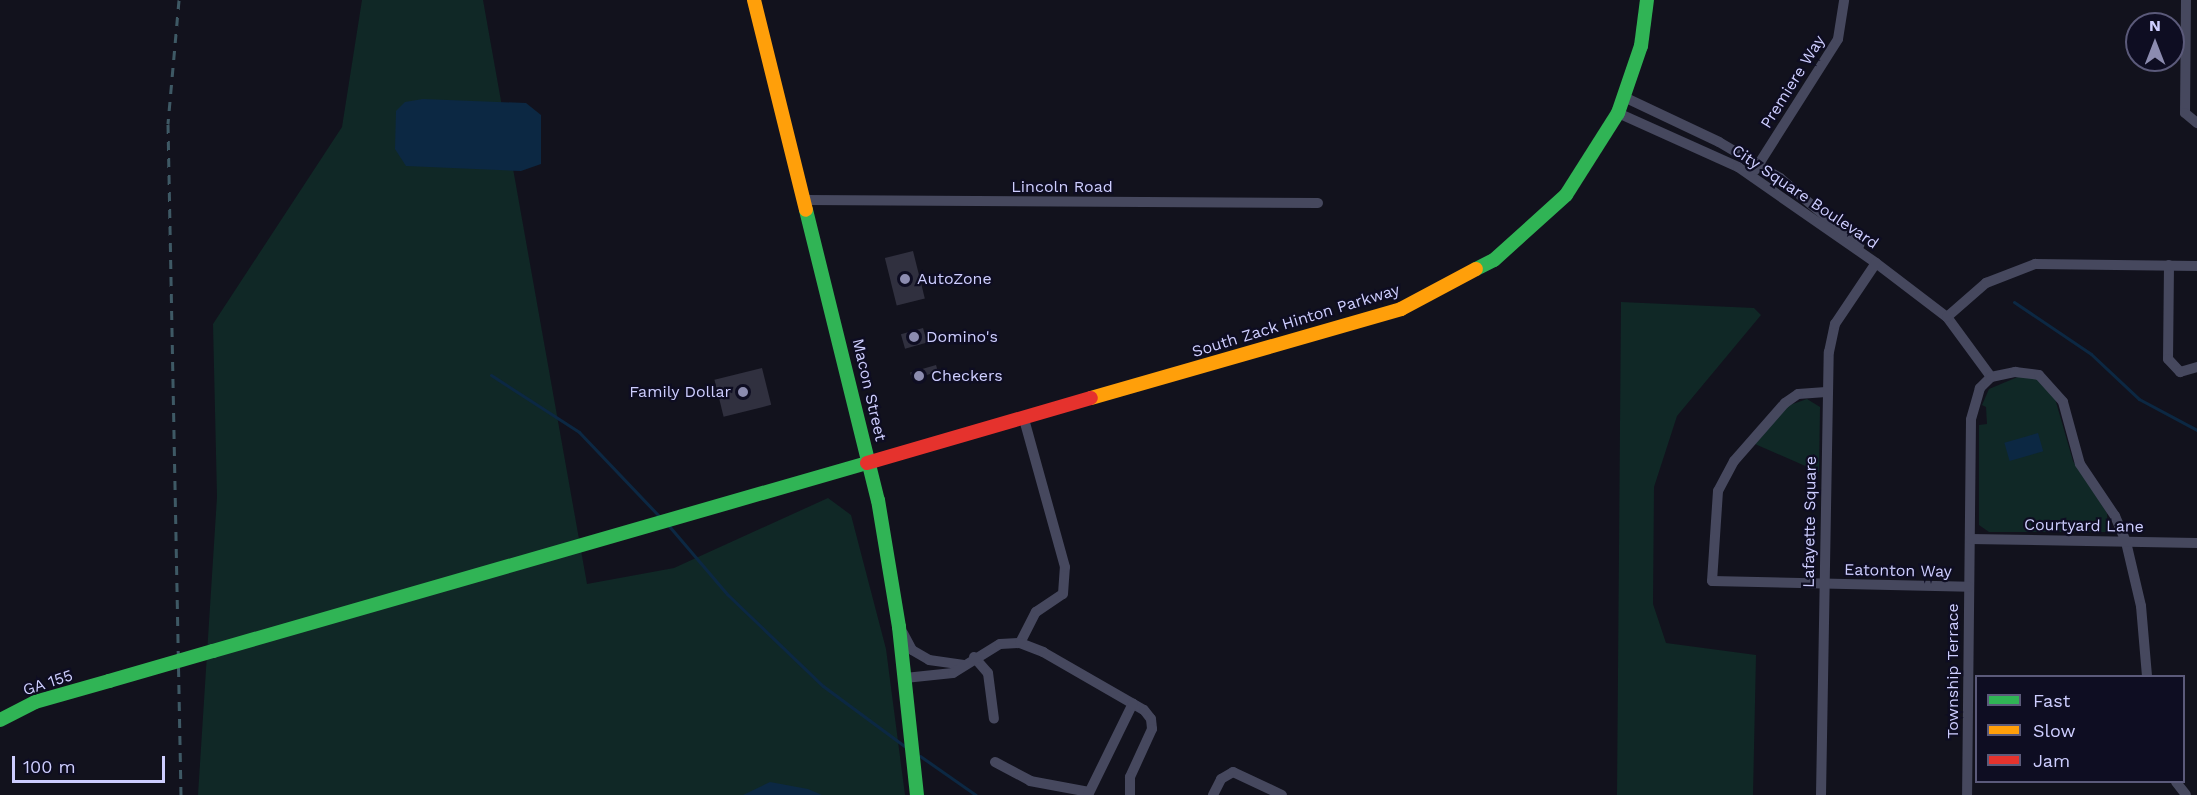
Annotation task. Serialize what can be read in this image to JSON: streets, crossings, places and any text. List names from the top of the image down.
{
  "streets": {
    "main road": ["South Zack Hinton Parkway", "Macon Street", "GA 155"],
    "street": [
      "Premiere Way",
      "Lincoln Road",
      "City Square Boulevard",
      "Lafayette Square",
      "Courtyard Lane",
      "Eatonton Way",
      "Township Terrace"
    ]
  },
  "crossings": [
    ["Premiere Way", "City Square Boulevard"],
    ["Lincoln Road", "Macon Street"],
    ["City Square Boulevard", "South Zack Hinton Parkway"],
    ["City Square Boulevard", "Lafayette Square"],
    ["South Zack Hinton Parkway", "Macon Street"],
    ["South Zack Hinton Parkway", "GA 155"],
    ["Macon Street", "GA 155"],
    ["Lafayette Square", "Eatonton Way"],
    ["Courtyard Lane", "Township Terrace"],
    ["Eatonton Way", "Township Terrace"]
  ],
  "places": [
    "AutoZone",
    "Domino's",
    "Checkers",
    "Family Dollar"
  ],
  "legend": ["Fast", "Slow", "Jam"],
  "scale_bar": "100 m",
  "north": "top"
}
